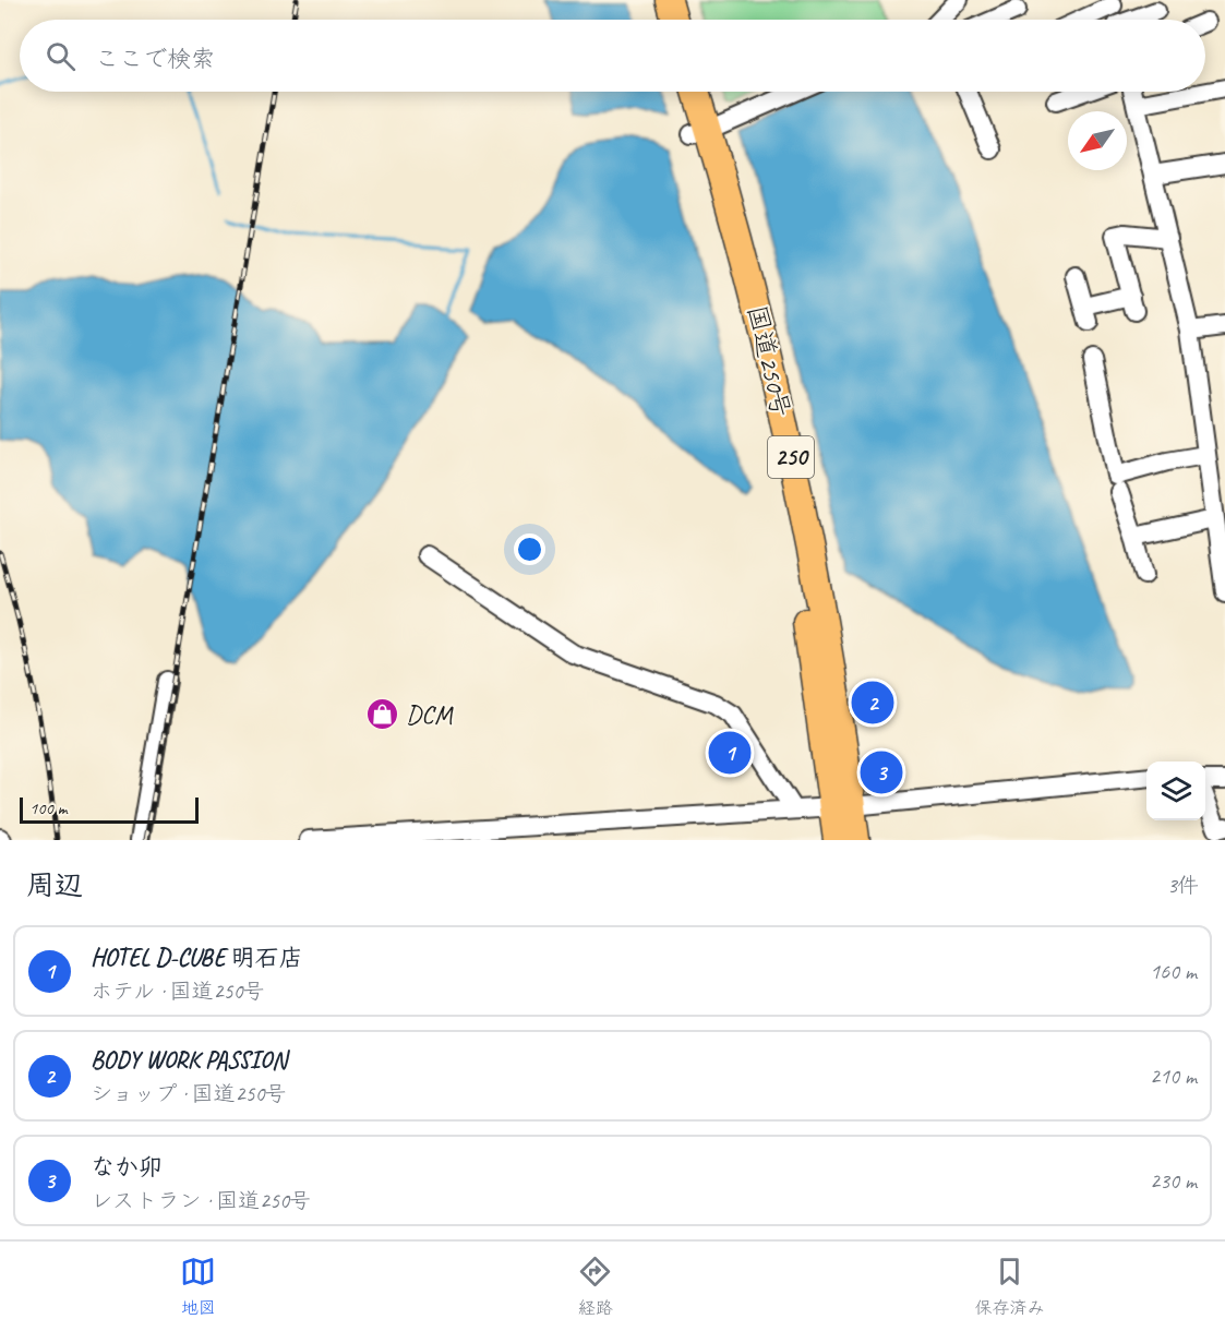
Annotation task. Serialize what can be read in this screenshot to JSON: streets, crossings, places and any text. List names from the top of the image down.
{
  "streets": {
    "highway": ["国道250号", "250"]
  },
  "places": {
    "shop": ["DCM"]
  },
  "scale_bar": "100 m",
  "north": "bottom left",
  "page": {
    "search": "ここで検索",
    "pins": ["2", "1", "3"],
    "scale": "100 m",
    "heading": ["周辺", "3件"],
    "list": [
      {
        "mark": "1",
        "name": "HOTEL D-CUBE 明石店",
        "note": "ホテル · 国道250号",
        "value": "160 m"
      },
      {
        "mark": "2",
        "name": "BODY WORK PASSION",
        "note": "ショップ · 国道250号",
        "value": "210 m"
      },
      {
        "mark": "3",
        "name": "なか卯",
        "note": "レストラン · 国道250号",
        "value": "230 m"
      }
    ],
    "nav": ["地図", "経路", "保存済み"]
  }
}
